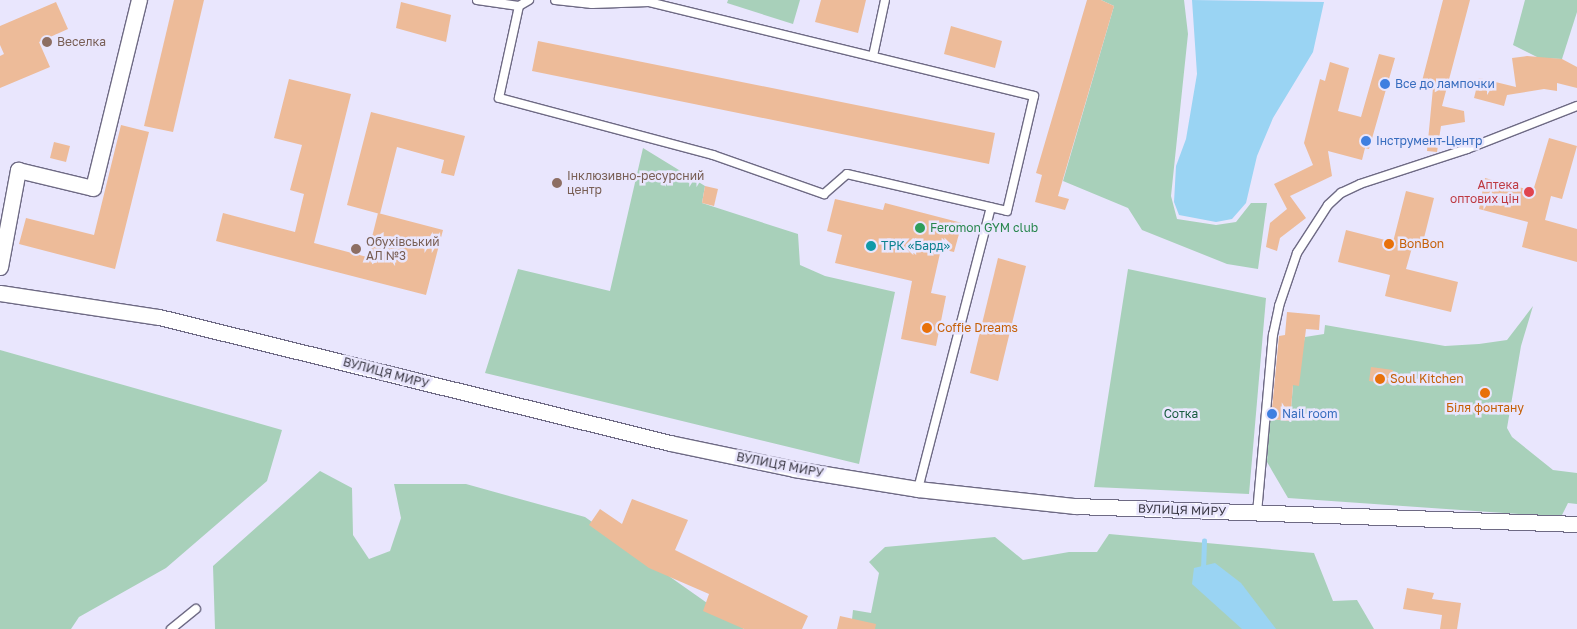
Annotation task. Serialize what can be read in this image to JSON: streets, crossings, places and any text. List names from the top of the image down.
{
  "streets": {
    "street": ["ВУЛИЦЯ МИРУ"]
  },
  "parks": ["Сотка"],
  "places": [
    "Веселка",
    "Все до лампочки",
    "Інструмент-Центр",
    "Інклюзивно-ресурсний центр",
    "Аптека оптових цін",
    "Feromon GYM club",
    "BonBon",
    "ТРК «Бард»",
    "Обухівський АЛ №3",
    "Coffie Dreams",
    "Soul Kitchen",
    "Біля фонтану",
    "Nail room"
  ]
}
